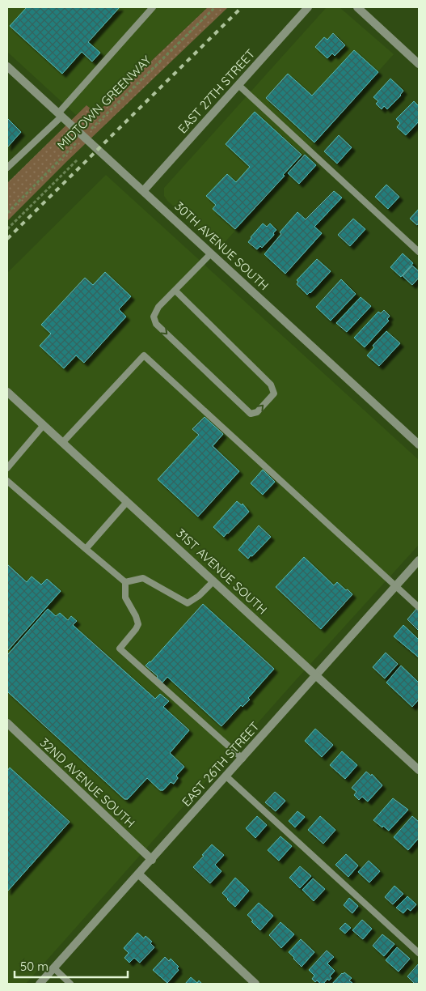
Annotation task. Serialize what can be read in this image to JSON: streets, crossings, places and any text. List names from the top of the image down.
{
  "streets": {
    "street": [
      "EAST 27TH STREET",
      "30TH AVENUE SOUTH",
      "31ST AVENUE SOUTH",
      "EAST 26TH STREET",
      "32ND AVENUE SOUTH"
    ],
    "path": ["MIDTOWN GREENWAY"]
  },
  "crossings": [
    ["EAST 27TH STREET", "30TH AVENUE SOUTH"],
    ["MIDTOWN GREENWAY", "30TH AVENUE SOUTH"],
    ["31ST AVENUE SOUTH", "EAST 26TH STREET"],
    ["EAST 26TH STREET", "32ND AVENUE SOUTH"]
  ],
  "scale_bar": "50 m"
}
